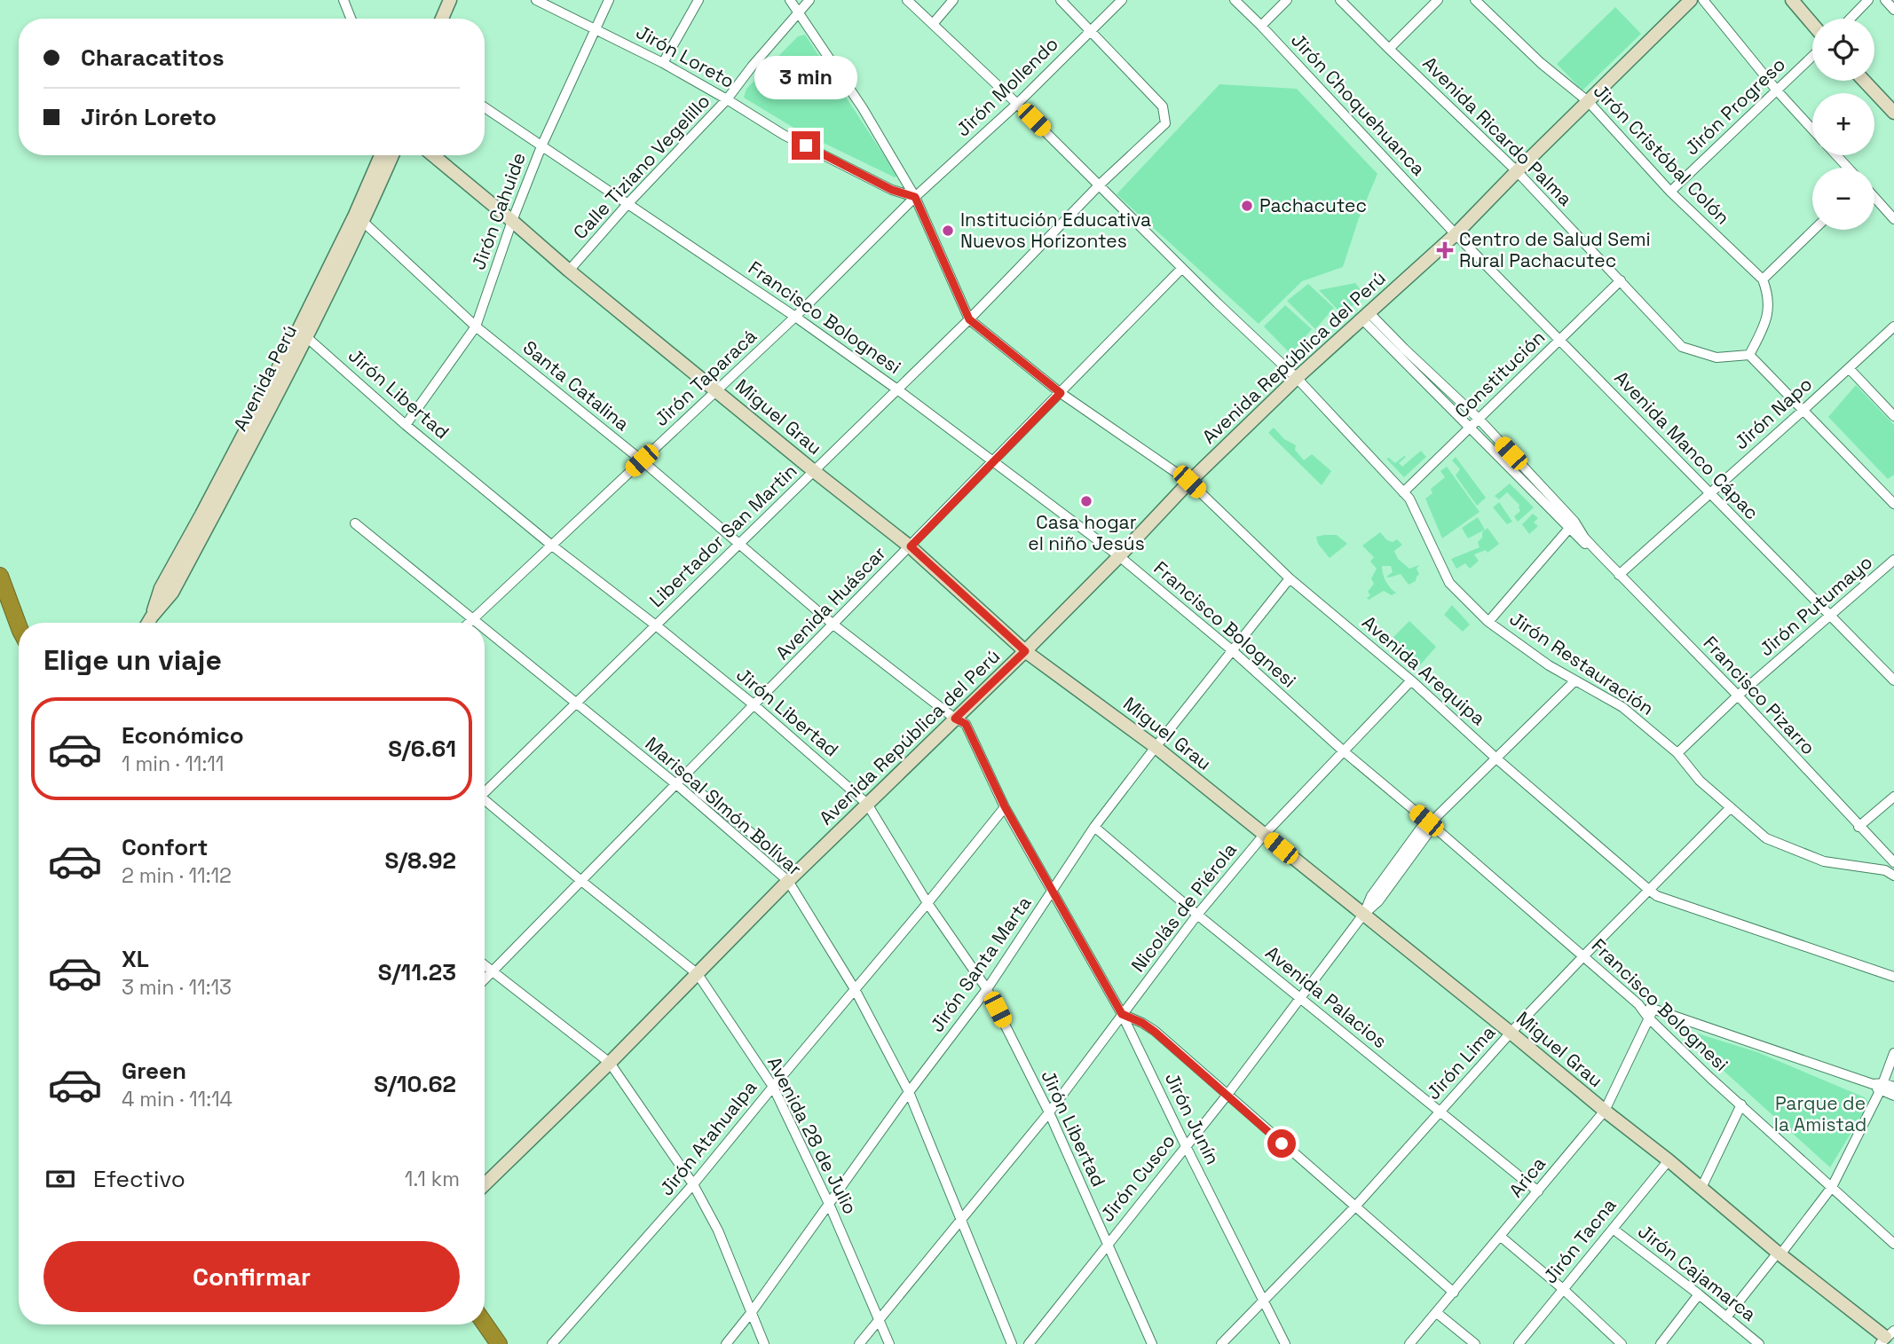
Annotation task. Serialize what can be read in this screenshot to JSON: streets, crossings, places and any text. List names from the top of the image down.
{
  "streets": {
    "street": [
      "Jirón Loreto",
      "Jirón Mollendo",
      "Jirón Choquehuanca",
      "Jirón Progreso",
      "Avenida Ricardo Palma",
      "Jirón Cristóbal Colón",
      "Calle Tiziano Vegelillo",
      "Jirón Cahuide",
      "Francisco Bolognesi",
      "Avenida República del Perú",
      "Constitución",
      "Avenida Perú",
      "Jirón Taparacá",
      "Santa Catalina",
      "Jirón Libertad",
      "Jirón Napo",
      "Miguel Grau",
      "Avenida Manco Cápac",
      "Libertador San Martin",
      "Avenida Huáscar",
      "Jirón Putumayo",
      "Jirón Restauración",
      "Avenida Arequipa",
      "Francisco Pizarro",
      "Mariscal SImón Bolívar",
      "Nicolás de Piérola",
      "Jirón Santa Marta",
      "Avenida Palacios",
      "Jirón Lima",
      "Jirón Junín",
      "Avenida 28 de Julio",
      "Jirón Atahualpa",
      "Arica",
      "Jirón Cusco",
      "Jirón Tacna",
      "Jirón Cajamarca"
    ]
  },
  "crossings": [
    ["Jirón Loreto", "Jirón Mollendo"],
    ["Jirón Loreto", "Calle Tiziano Vegelillo"],
    ["Jirón Loreto", "Jirón Cahuide"],
    ["Jirón Loreto", "Jirón Taparacá"],
    ["Jirón Mollendo", "Jirón Taparacá"],
    ["Jirón Mollendo", "Libertador San Martin"],
    ["Jirón Mollendo", "Jirón Restauración"],
    ["Jirón Choquehuanca", "Avenida República del Perú"],
    ["Jirón Choquehuanca", "Avenida Manco Cápac"],
    ["Jirón Progreso", "Jirón Cristóbal Colón"],
    ["Avenida Ricardo Palma", "Avenida República del Perú"],
    ["Avenida Ricardo Palma", "Constitución"],
    ["Jirón Cristóbal Colón", "Avenida República del Perú"],
    ["Calle Tiziano Vegelillo", "Francisco Bolognesi"],
    ["Calle Tiziano Vegelillo", "Miguel Grau"],
    ["Jirón Cahuide", "Francisco Bolognesi"],
    ["Jirón Cahuide", "Santa Catalina"],
    ["Jirón Cahuide", "Jirón Libertad"],
    ["Jirón Cahuide", "Miguel Grau"],
    ["Francisco Bolognesi", "Avenida República del Perú"],
    ["Francisco Bolognesi", "Jirón Taparacá"],
    ["Francisco Bolognesi", "Libertador San Martin"],
    ["Francisco Bolognesi", "Avenida Huáscar"],
    ["Francisco Bolognesi", "Nicolás de Piérola"],
    ["Francisco Bolognesi", "Jirón Santa Marta"],
    ["Francisco Bolognesi", "Jirón Lima"],
    ["Francisco Bolognesi", "Arica"],
    ["Francisco Bolognesi", "Jirón Cusco"],
    ["Avenida República del Perú", "Santa Catalina"],
    ["Avenida República del Perú", "Jirón Libertad"],
    ["Avenida República del Perú", "Miguel Grau"],
    ["Avenida República del Perú", "Avenida Manco Cápac"],
    ["Avenida República del Perú", "Jirón Restauración"],
    ["Avenida República del Perú", "Avenida Arequipa"],
    ["Avenida República del Perú", "Francisco Pizarro"],
    ["Avenida República del Perú", "Mariscal SImón Bolívar"],
    ["Avenida República del Perú", "Jirón Junín"],
    ["Avenida República del Perú", "Avenida 28 de Julio"],
    ["Constitución", "Avenida Manco Cápac"],
    ["Constitución", "Jirón Restauración"],
    ["Constitución", "Francisco Pizarro"],
    ["Avenida Perú", "Santa Catalina"],
    ["Avenida Perú", "Jirón Libertad"],
    ["Jirón Taparacá", "Santa Catalina"],
    ["Jirón Taparacá", "Jirón Libertad"],
    ["Jirón Taparacá", "Miguel Grau"],
    ["Jirón Taparacá", "Mariscal SImón Bolívar"],
    ["Santa Catalina", "Libertador San Martin"],
    ["Santa Catalina", "Avenida Huáscar"],
    ["Santa Catalina", "Jirón Junín"],
    ["Jirón Libertad", "Libertador San Martin"],
    ["Jirón Libertad", "Avenida Huáscar"],
    ["Jirón Libertad", "Nicolás de Piérola"],
    ["Jirón Libertad", "Jirón Santa Marta"],
    ["Jirón Libertad", "Jirón Atahualpa"],
    ["Jirón Libertad", "Jirón Cusco"],
    ["Jirón Napo", "Avenida Manco Cápac"],
    ["Jirón Napo", "Francisco Pizarro"],
    ["Miguel Grau", "Libertador San Martin"],
    ["Miguel Grau", "Avenida Huáscar"],
    ["Miguel Grau", "Nicolás de Piérola"],
    ["Miguel Grau", "Jirón Santa Marta"],
    ["Miguel Grau", "Jirón Lima"],
    ["Miguel Grau", "Arica"],
    ["Miguel Grau", "Jirón Cusco"],
    ["Miguel Grau", "Jirón Tacna"],
    ["Avenida Manco Cápac", "Jirón Putumayo"],
    ["Libertador San Martin", "Jirón Restauración"],
    ["Libertador San Martin", "Avenida Arequipa"],
    ["Libertador San Martin", "Mariscal SImón Bolívar"],
    ["Avenida Huáscar", "Jirón Restauración"],
    ["Avenida Huáscar", "Avenida Arequipa"],
    ["Avenida Huáscar", "Mariscal SImón Bolívar"],
    ["Avenida Huáscar", "Avenida 28 de Julio"],
    ["Jirón Putumayo", "Jirón Restauración"],
    ["Jirón Putumayo", "Francisco Pizarro"],
    ["Jirón Restauración", "Francisco Pizarro"],
    ["Jirón Restauración", "Jirón Lima"],
    ["Jirón Restauración", "Jirón Cusco"],
    ["Avenida Arequipa", "Nicolás de Piérola"],
    ["Avenida Arequipa", "Jirón Santa Marta"],
    ["Avenida Arequipa", "Jirón Lima"],
    ["Avenida Arequipa", "Jirón Cusco"],
    ["Mariscal SImón Bolívar", "Nicolás de Piérola"],
    ["Mariscal SImón Bolívar", "Jirón Santa Marta"],
    ["Mariscal SImón Bolívar", "Jirón Atahualpa"],
    ["Nicolás de Piérola", "Avenida Palacios"],
    ["Nicolás de Piérola", "Jirón Junín"],
    ["Nicolás de Piérola", "Avenida 28 de Julio"],
    ["Jirón Santa Marta", "Avenida Palacios"],
    ["Jirón Santa Marta", "Jirón Junín"],
    ["Jirón Santa Marta", "Avenida 28 de Julio"],
    ["Avenida Palacios", "Jirón Lima"],
    ["Avenida Palacios", "Arica"],
    ["Avenida Palacios", "Jirón Cusco"],
    ["Jirón Lima", "Jirón Junín"],
    ["Jirón Junín", "Jirón Atahualpa"],
    ["Jirón Junín", "Jirón Cusco"],
    ["Avenida 28 de Julio", "Jirón Atahualpa"],
    ["Jirón Tacna", "Jirón Cajamarca"]
  ],
  "parks": ["Parque de la Amistad"],
  "places": {
    "other": ["Pachacutec", "Institución Educativa Nuevos Horizontes", "Casa hogar el niño Jesús"],
    "health": ["Centro de Salud Semi Rural Pachacutec"]
  },
  "page": {
    "map_buttons": ["+", "−"],
    "banner": ["Characatitos", "Jirón Loreto"],
    "bubble": "3 min",
    "heading": "Elige un viaje",
    "list": [
      {
        "name": "Económico",
        "note": "1 min · 11:11",
        "value": "S/6.61"
      },
      {
        "name": "Confort",
        "note": "2 min · 11:12",
        "value": "S/8.92"
      },
      {
        "name": "XL",
        "note": "3 min · 11:13",
        "value": "S/11.23"
      },
      {
        "name": "Green",
        "note": "4 min · 11:14",
        "value": "S/10.62"
      }
    ],
    "pay": ["Efectivo", "1.1 km"],
    "buttons": "Confirmar"
  }
}
